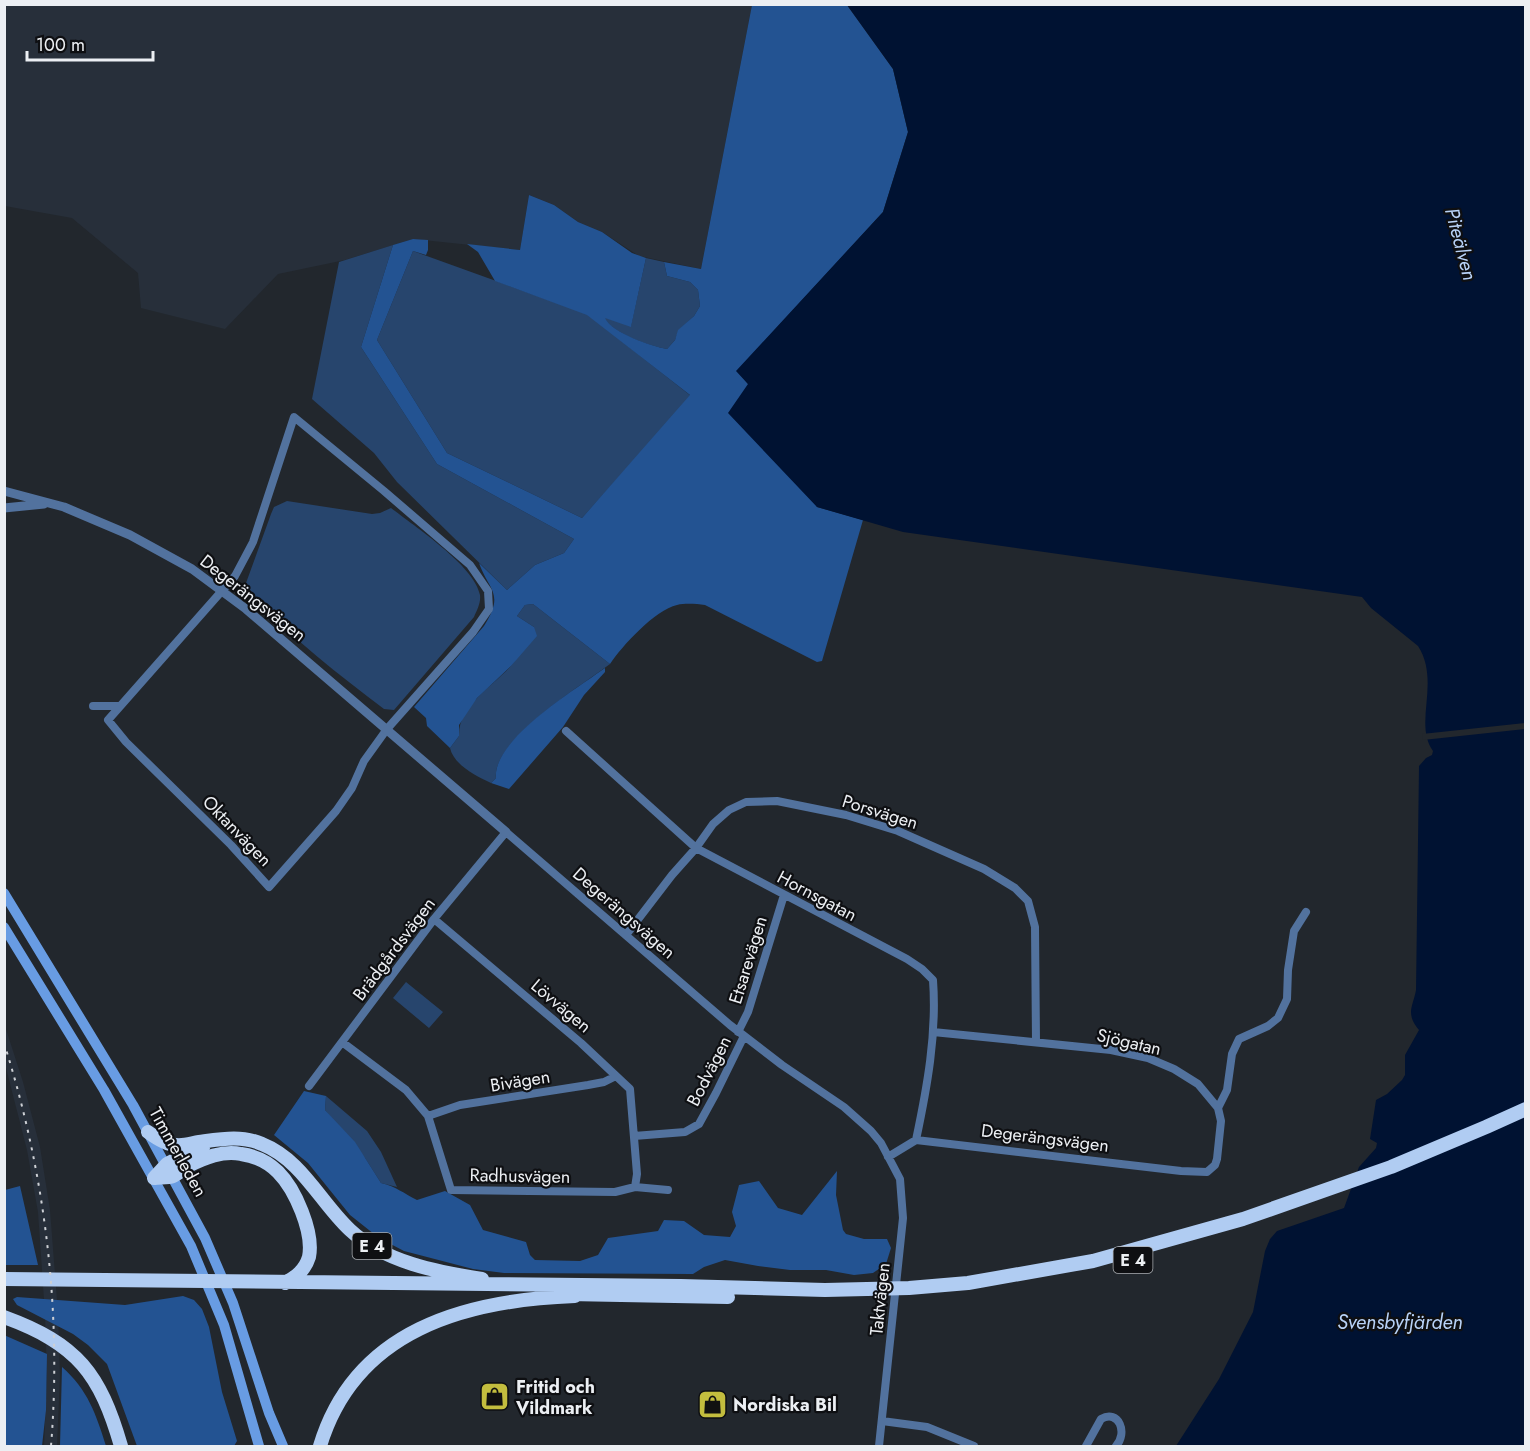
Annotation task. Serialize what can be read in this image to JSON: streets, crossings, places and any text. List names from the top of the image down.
{
  "streets": {
    "highway": ["E 4"],
    "main road": ["Timmerleden"],
    "street": [
      "Degerängsvägen",
      "Porsvägen",
      "Oktanvägen",
      "Hornsgatan",
      "Brädgårdsvägen",
      "Etsarevägen",
      "Lövvägen",
      "Sjögatan",
      "Bodvägen",
      "Bivägen",
      "Radhusvägen",
      "Taktvägen"
    ]
  },
  "crossings": [
    ["Degerängsvägen", "Porsvägen"],
    ["Degerängsvägen", "Oktanvägen"],
    ["Degerängsvägen", "Hornsgatan"],
    ["Degerängsvägen", "Brädgårdsvägen"],
    ["Degerängsvägen", "Etsarevägen"],
    ["Degerängsvägen", "Sjögatan"],
    ["Degerängsvägen", "Bodvägen"],
    ["Degerängsvägen", "Taktvägen"],
    ["Porsvägen", "Hornsgatan"],
    ["Porsvägen", "Sjögatan"],
    ["Hornsgatan", "Etsarevägen"],
    ["Hornsgatan", "Sjögatan"],
    ["Brädgårdsvägen", "Lövvägen"],
    ["Brädgårdsvägen", "Radhusvägen"],
    ["Etsarevägen", "Bodvägen"],
    ["Lövvägen", "Bodvägen"],
    ["Lövvägen", "Bivägen"],
    ["Bivägen", "Radhusvägen"],
    ["Timmerleden", "E 4"]
  ],
  "water": ["Piteälven", "Svensbyfjärden"],
  "places": {
    "shop": ["Fritid och Vildmark", "Nordiska Bil"]
  },
  "scale_bar": "100 m"
}
